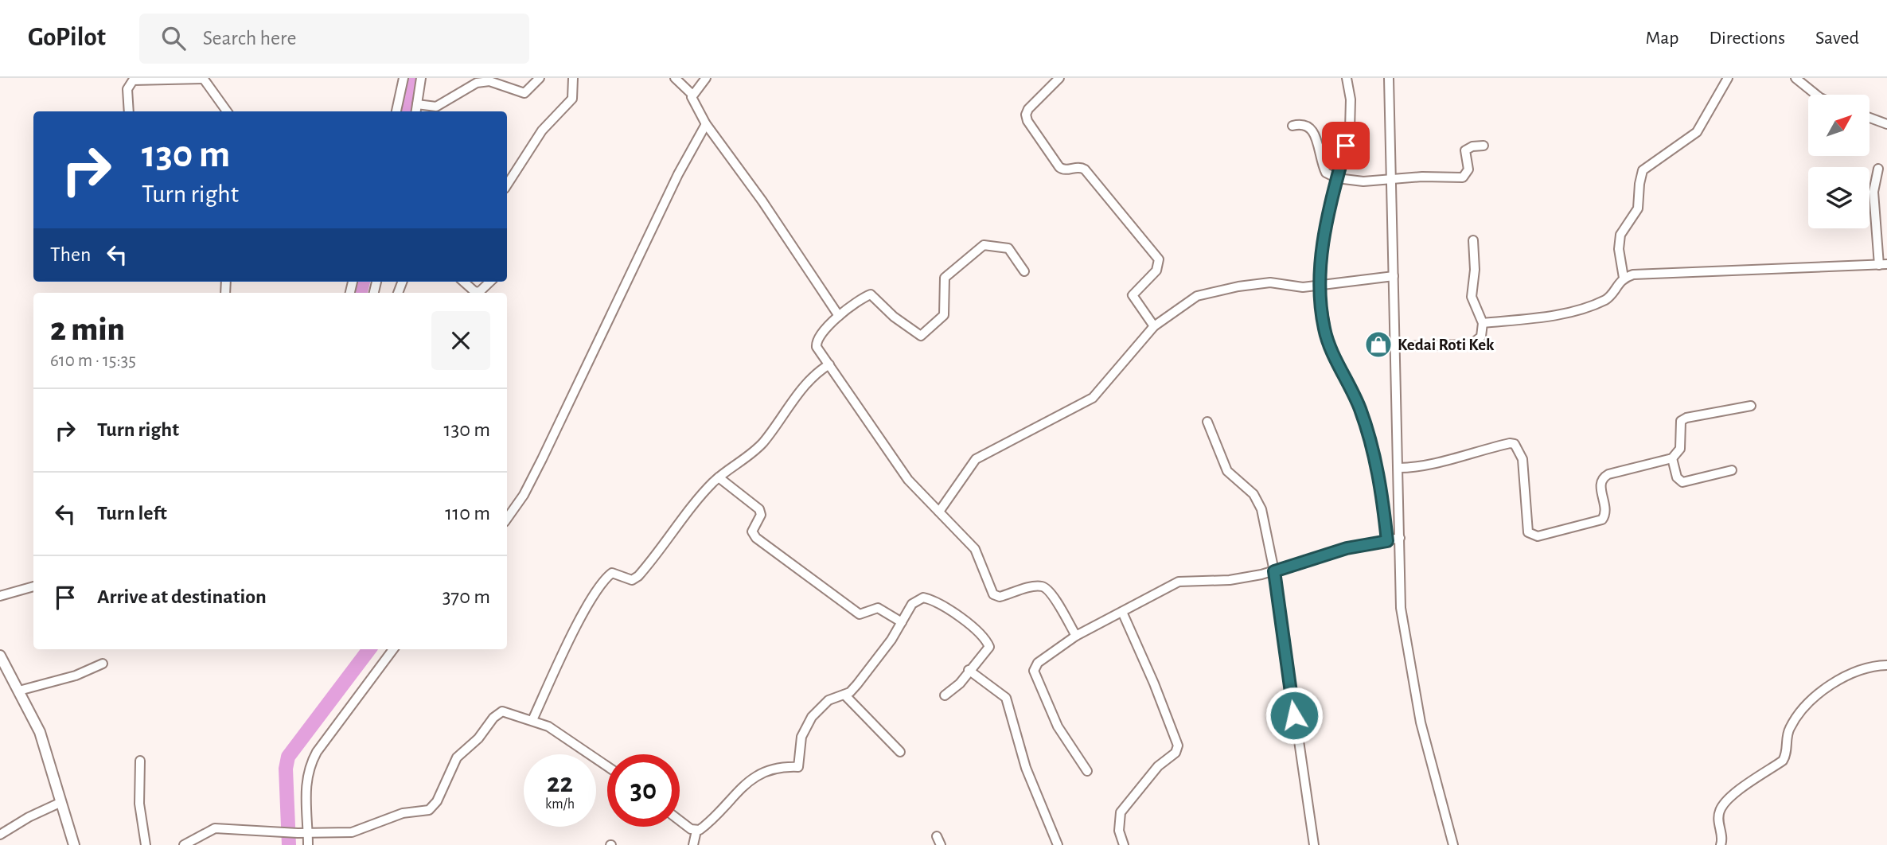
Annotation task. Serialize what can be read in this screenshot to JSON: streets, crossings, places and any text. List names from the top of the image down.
{
  "places": {
    "shop": ["Kedai Roti Kek"]
  },
  "north": "top right",
  "page": {
    "header": "GoPilot",
    "search": "Search here",
    "nav": ["Map", "Directions", "Saved"],
    "turn": ["130 m", "Turn right"],
    "then": "Then",
    "heading": ["2 min", "610 m · 15:35"],
    "list": [
      {
        "name": "Turn right",
        "value": "130 m"
      },
      {
        "name": "Turn left",
        "value": "110 m"
      },
      {
        "name": "Arrive at destination",
        "value": "370 m"
      }
    ],
    "speed": "22 km/h",
    "limit": "30"
  }
}
